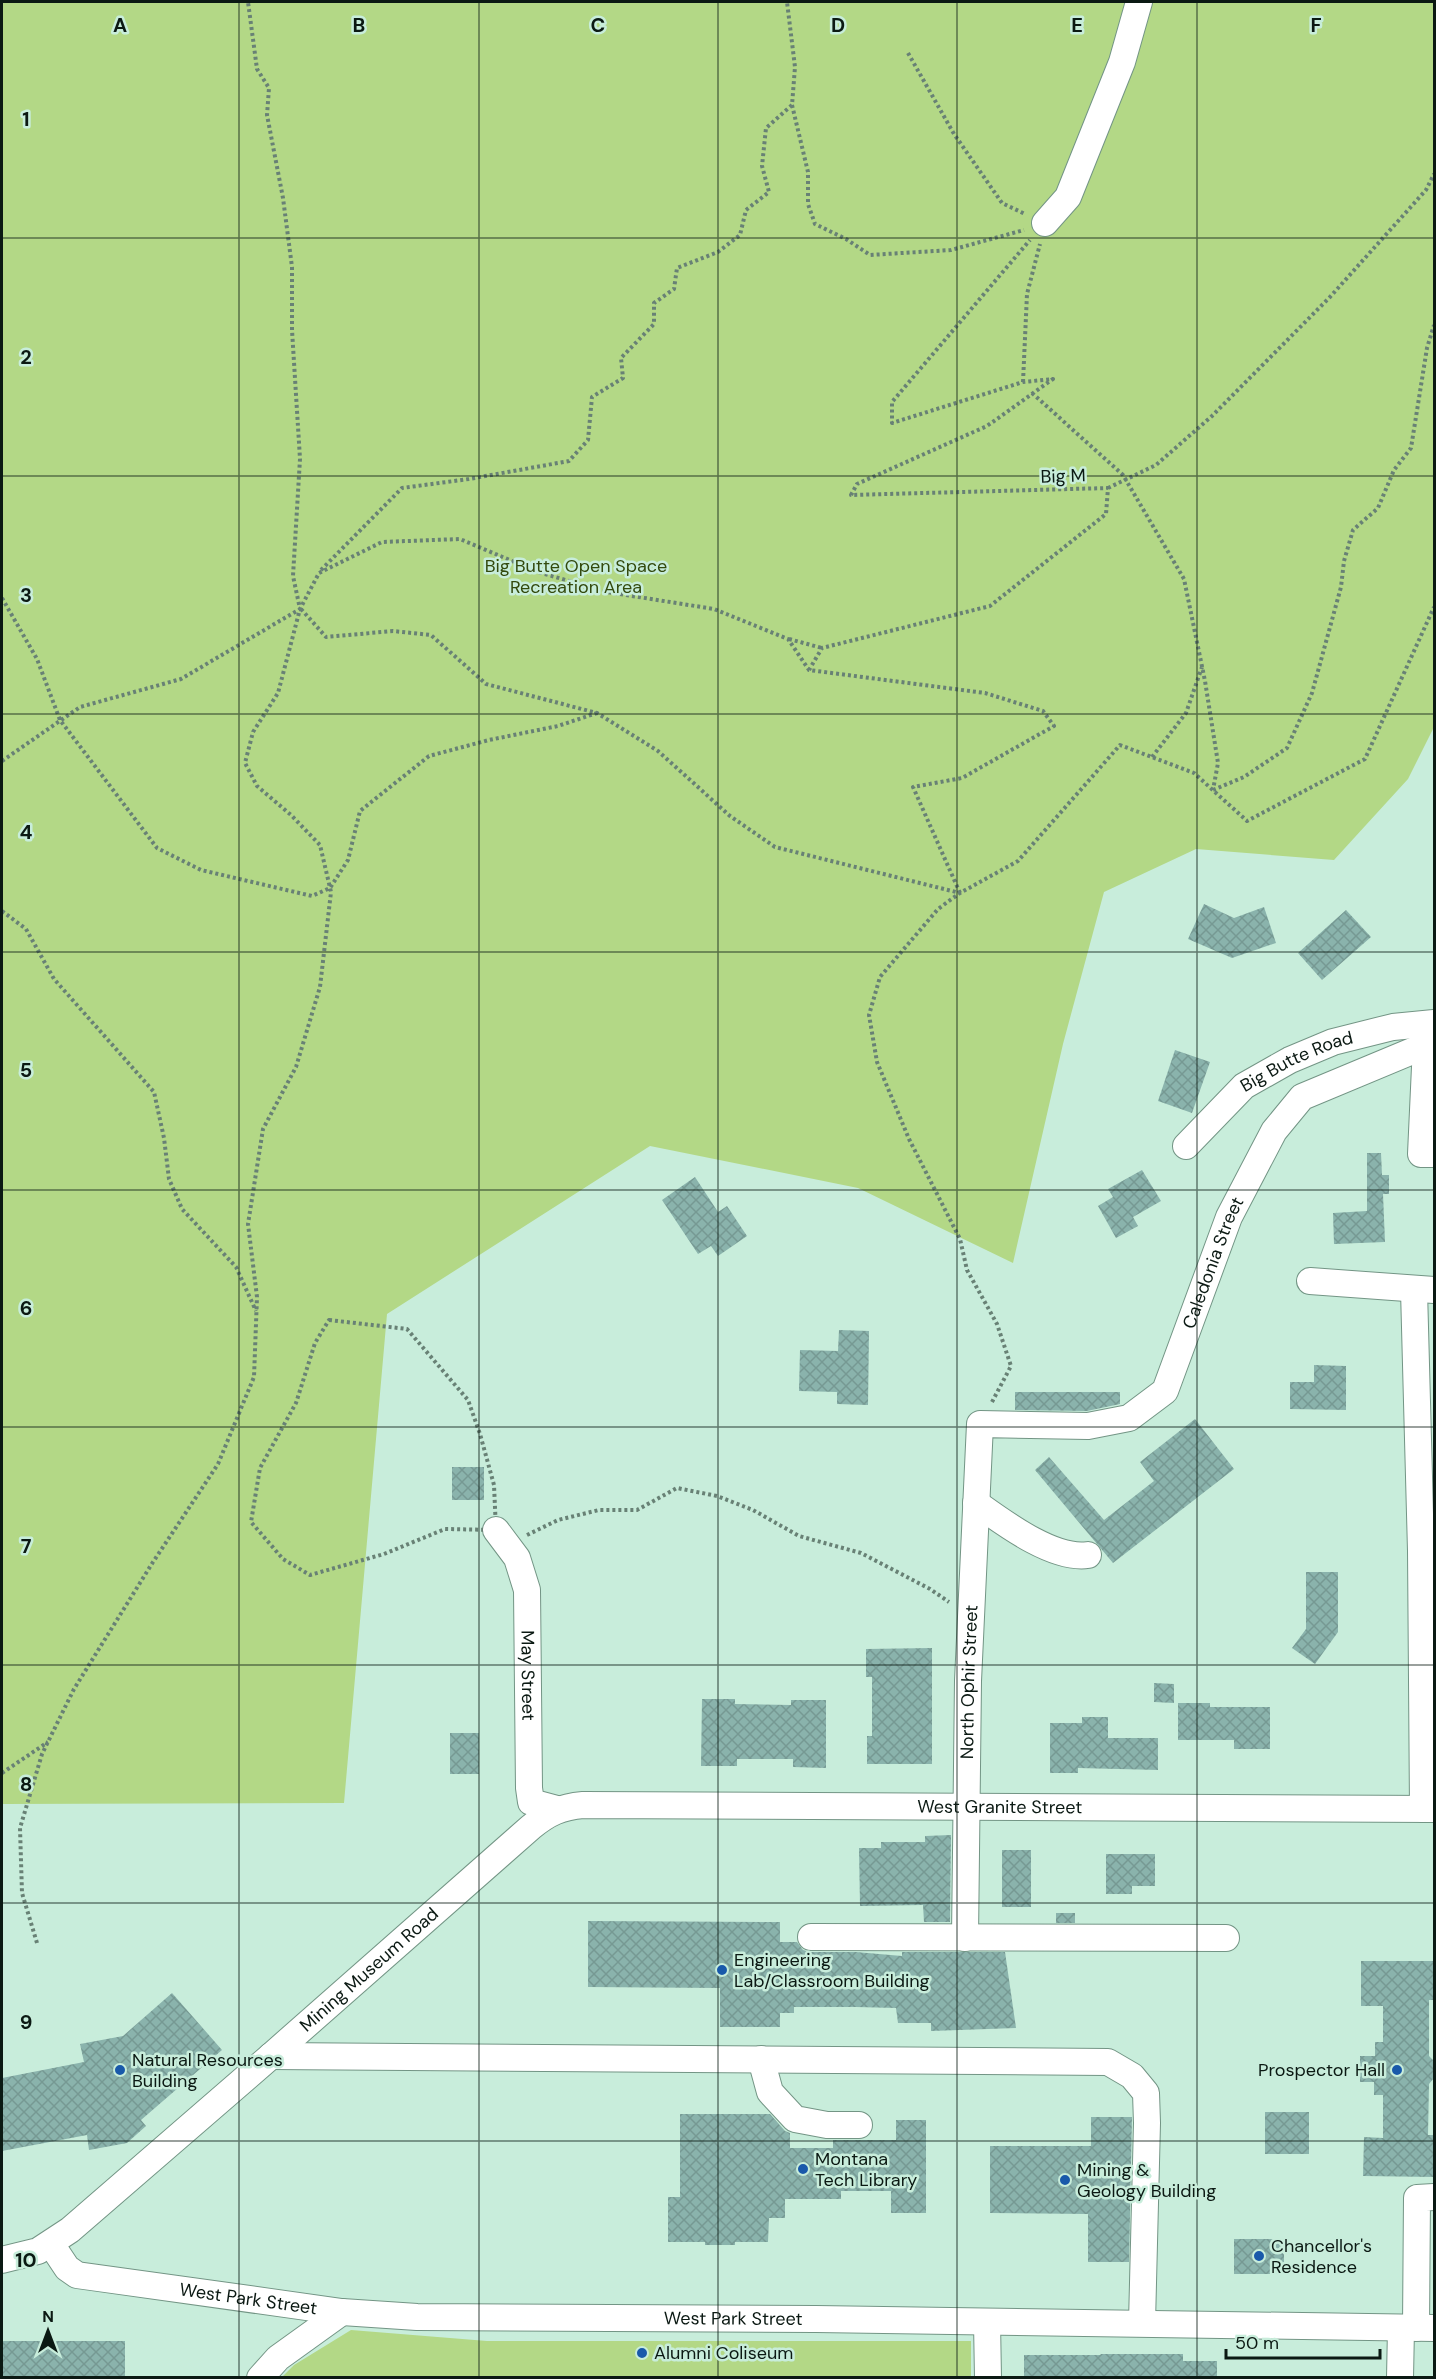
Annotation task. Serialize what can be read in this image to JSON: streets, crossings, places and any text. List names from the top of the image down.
{
  "streets": {
    "street": [
      "Big Butte Road",
      "Caledonia Street",
      "May Street",
      "North Ophir Street",
      "West Granite Street",
      "Mining Museum Road",
      "West Park Street"
    ],
    "path": ["Big M"]
  },
  "crossings": [
    ["Big Butte Road", "Caledonia Street"],
    ["Caledonia Street", "North Ophir Street"],
    ["May Street", "West Granite Street"],
    ["May Street", "Mining Museum Road"],
    ["North Ophir Street", "West Granite Street"],
    ["West Granite Street", "Mining Museum Road"],
    ["Mining Museum Road", "West Park Street"]
  ],
  "parks": ["Big Butte Open Space Recreation Area"],
  "places": [
    "Engineering Lab/Classroom Building",
    "Natural Resources Building",
    "Prospector Hall",
    "Montana Tech Library",
    "Mining & Geology Building",
    "Chancellor's Residence",
    "Alumni Coliseum"
  ],
  "scale_bar": "50 m",
  "north": "top",
  "grid": {
    "columns": [
      "A",
      "B",
      "C",
      "D",
      "E",
      "F"
    ],
    "rows": [
      "1",
      "2",
      "3",
      "4",
      "5",
      "6",
      "7",
      "8",
      "9",
      "10"
    ]
  }
}
